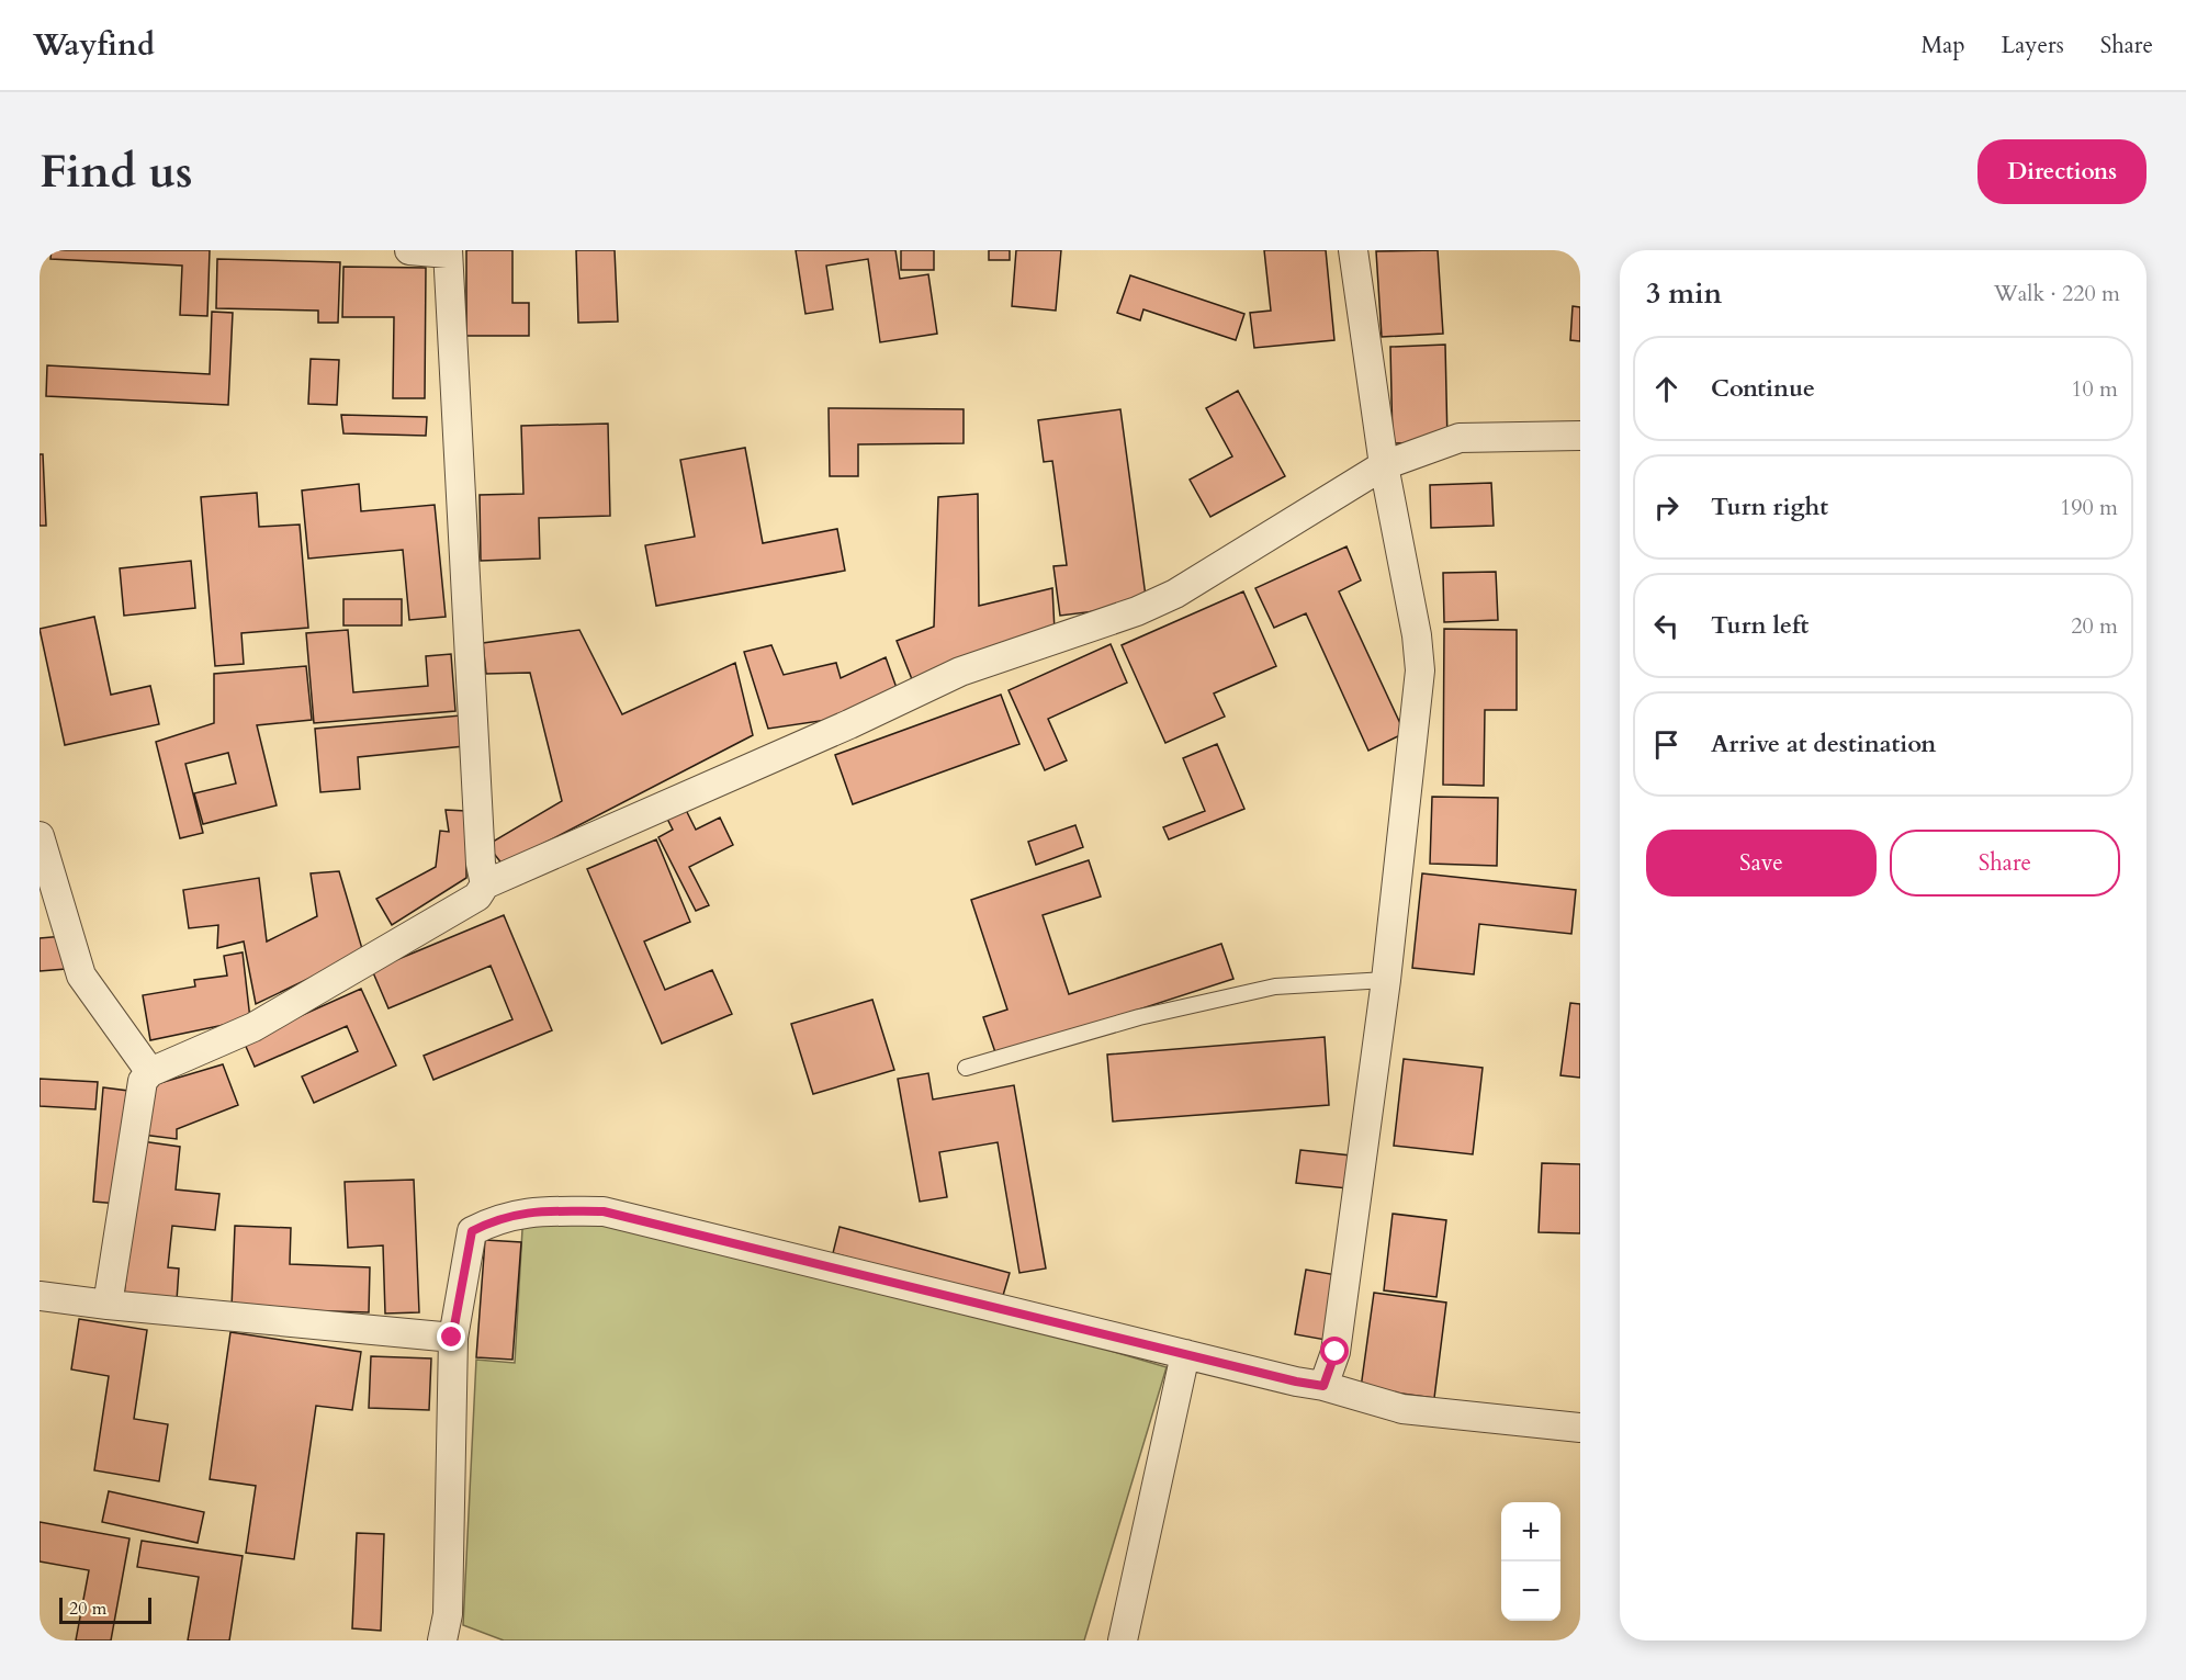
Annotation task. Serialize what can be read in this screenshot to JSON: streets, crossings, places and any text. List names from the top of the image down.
{
  "scale_bar": "20 m",
  "page": {
    "header": "Wayfind",
    "nav": ["Map", "Layers", "Share"],
    "buttons": [
      "Directions",
      ["Save", "Share"]
    ],
    "title": "Find us",
    "heading": ["3 min", "Walk · 220 m"],
    "list": [
      ["Continue", "10 m"],
      ["Turn right", "190 m"],
      ["Turn left", "20 m"],
      "Arrive at destination"
    ],
    "map_buttons": ["+", "−"],
    "scale": "20 m"
  }
}
